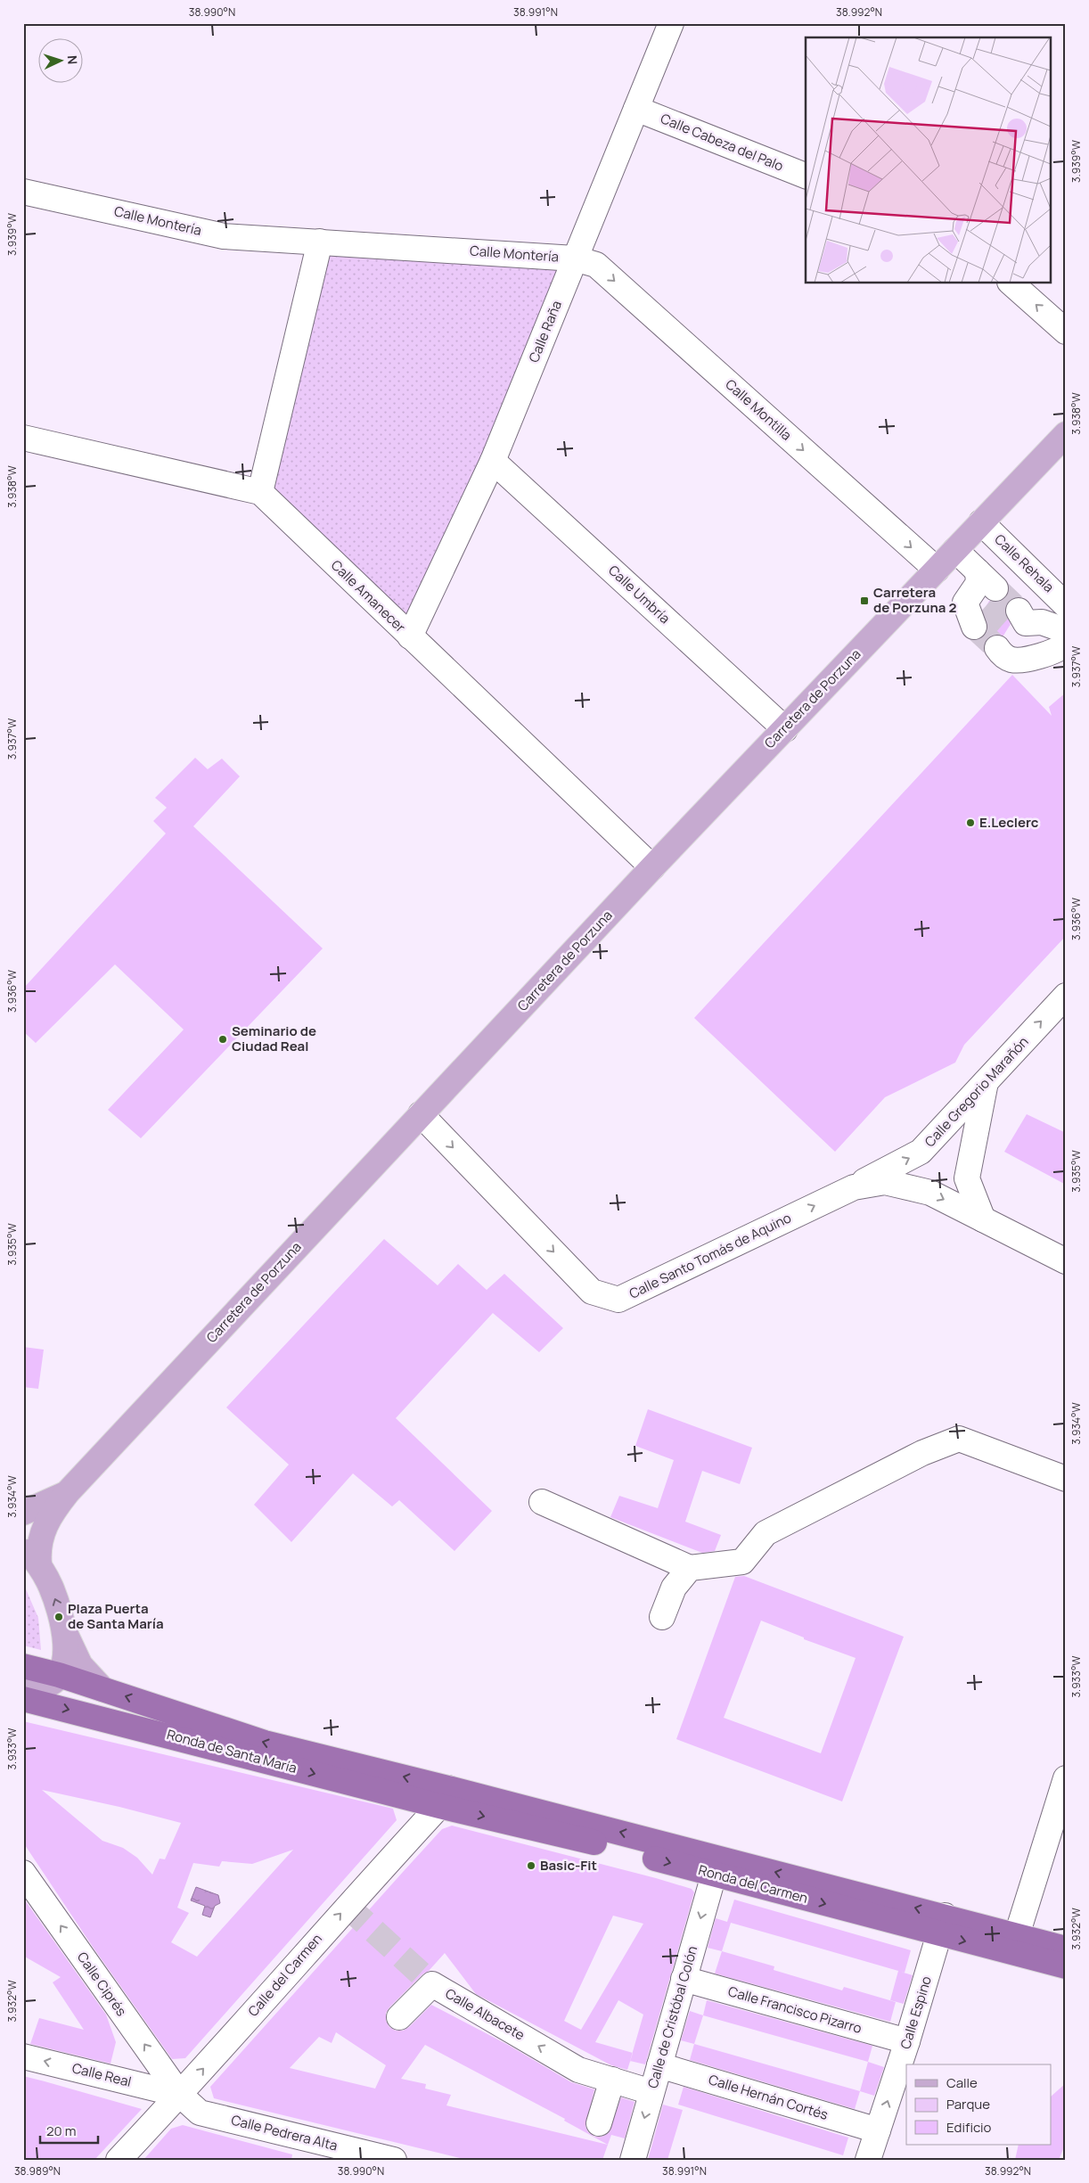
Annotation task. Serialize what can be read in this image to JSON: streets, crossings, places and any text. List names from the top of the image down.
{
  "streets": {
    "highway": ["Ronda de Santa María", "Ronda del Carmen"],
    "main road": ["Carretera de Porzuna"],
    "street": [
      "Calle Cabeza del Palo",
      "Calle Montería",
      "Calle Raña",
      "Calle Montilla",
      "Calle Rehala",
      "Calle Umbría",
      "Calle Amanecer",
      "Calle Gregorio Marañón",
      "Calle Santo Tomás de Aquino",
      "Calle del Carmen",
      "Calle Ciprés",
      "Calle Francisco Pizarro",
      "Calle Espino",
      "Calle Albacete",
      "Calle de Cristóbal Colón",
      "Calle Real",
      "Calle Hernán Cortés",
      "Calle Pedrera Alta"
    ]
  },
  "crossings": [
    ["Calle Cabeza del Palo", "Calle Raña"],
    ["Calle Montería", "Calle Raña"],
    ["Calle Montería", "Calle Montilla"],
    ["Calle Raña", "Calle Montilla"],
    ["Calle Raña", "Calle Umbría"],
    ["Calle Raña", "Calle Amanecer"],
    ["Calle Montilla", "Carretera de Porzuna"],
    ["Calle Rehala", "Carretera de Porzuna"],
    ["Calle Umbría", "Carretera de Porzuna"],
    ["Calle Amanecer", "Carretera de Porzuna"],
    ["Carretera de Porzuna", "Calle Santo Tomás de Aquino"],
    ["Calle Gregorio Marañón", "Calle Santo Tomás de Aquino"],
    ["Ronda de Santa María", "Ronda del Carmen"],
    ["Ronda de Santa María", "Calle del Carmen"],
    ["Ronda del Carmen", "Calle del Carmen"],
    ["Ronda del Carmen", "Calle Espino"],
    ["Ronda del Carmen", "Calle de Cristóbal Colón"],
    ["Calle del Carmen", "Calle Ciprés"],
    ["Calle del Carmen", "Calle Real"],
    ["Calle del Carmen", "Calle Pedrera Alta"],
    ["Calle Ciprés", "Calle Real"],
    ["Calle Ciprés", "Calle Pedrera Alta"],
    ["Calle Francisco Pizarro", "Calle Espino"],
    ["Calle Francisco Pizarro", "Calle de Cristóbal Colón"],
    ["Calle Espino", "Calle Hernán Cortés"],
    ["Calle Albacete", "Calle de Cristóbal Colón"],
    ["Calle de Cristóbal Colón", "Calle Hernán Cortés"],
    ["Calle Real", "Calle Pedrera Alta"]
  ],
  "one_way": [
    "Calle Montilla",
    "Calle Gregorio Marañón",
    "Calle Santo Tomás de Aquino",
    "Calle del Carmen",
    "Calle Ciprés",
    "Calle Espino",
    "Calle Albacete",
    "Calle de Cristóbal Colón",
    "Calle Real"
  ],
  "places": {
    "transit": ["Carretera de Porzuna 2"],
    "other": [
      "E.Leclerc",
      "Seminario de Ciudad Real",
      "Plaza Puerta de Santa María",
      "Basic-Fit"
    ]
  },
  "legend": ["Calle", "Parque", "Edificio"],
  "scale_bar": "20 m",
  "north": "right",
  "coordinates": [
    "38.990°N",
    "38.991°N",
    "38.992°N",
    "3.939°W",
    "3.938°W",
    "3.937°W",
    "3.936°W",
    "3.935°W",
    "3.934°W",
    "3.933°W",
    "3.932°W",
    "38.989°N"
  ]
}
